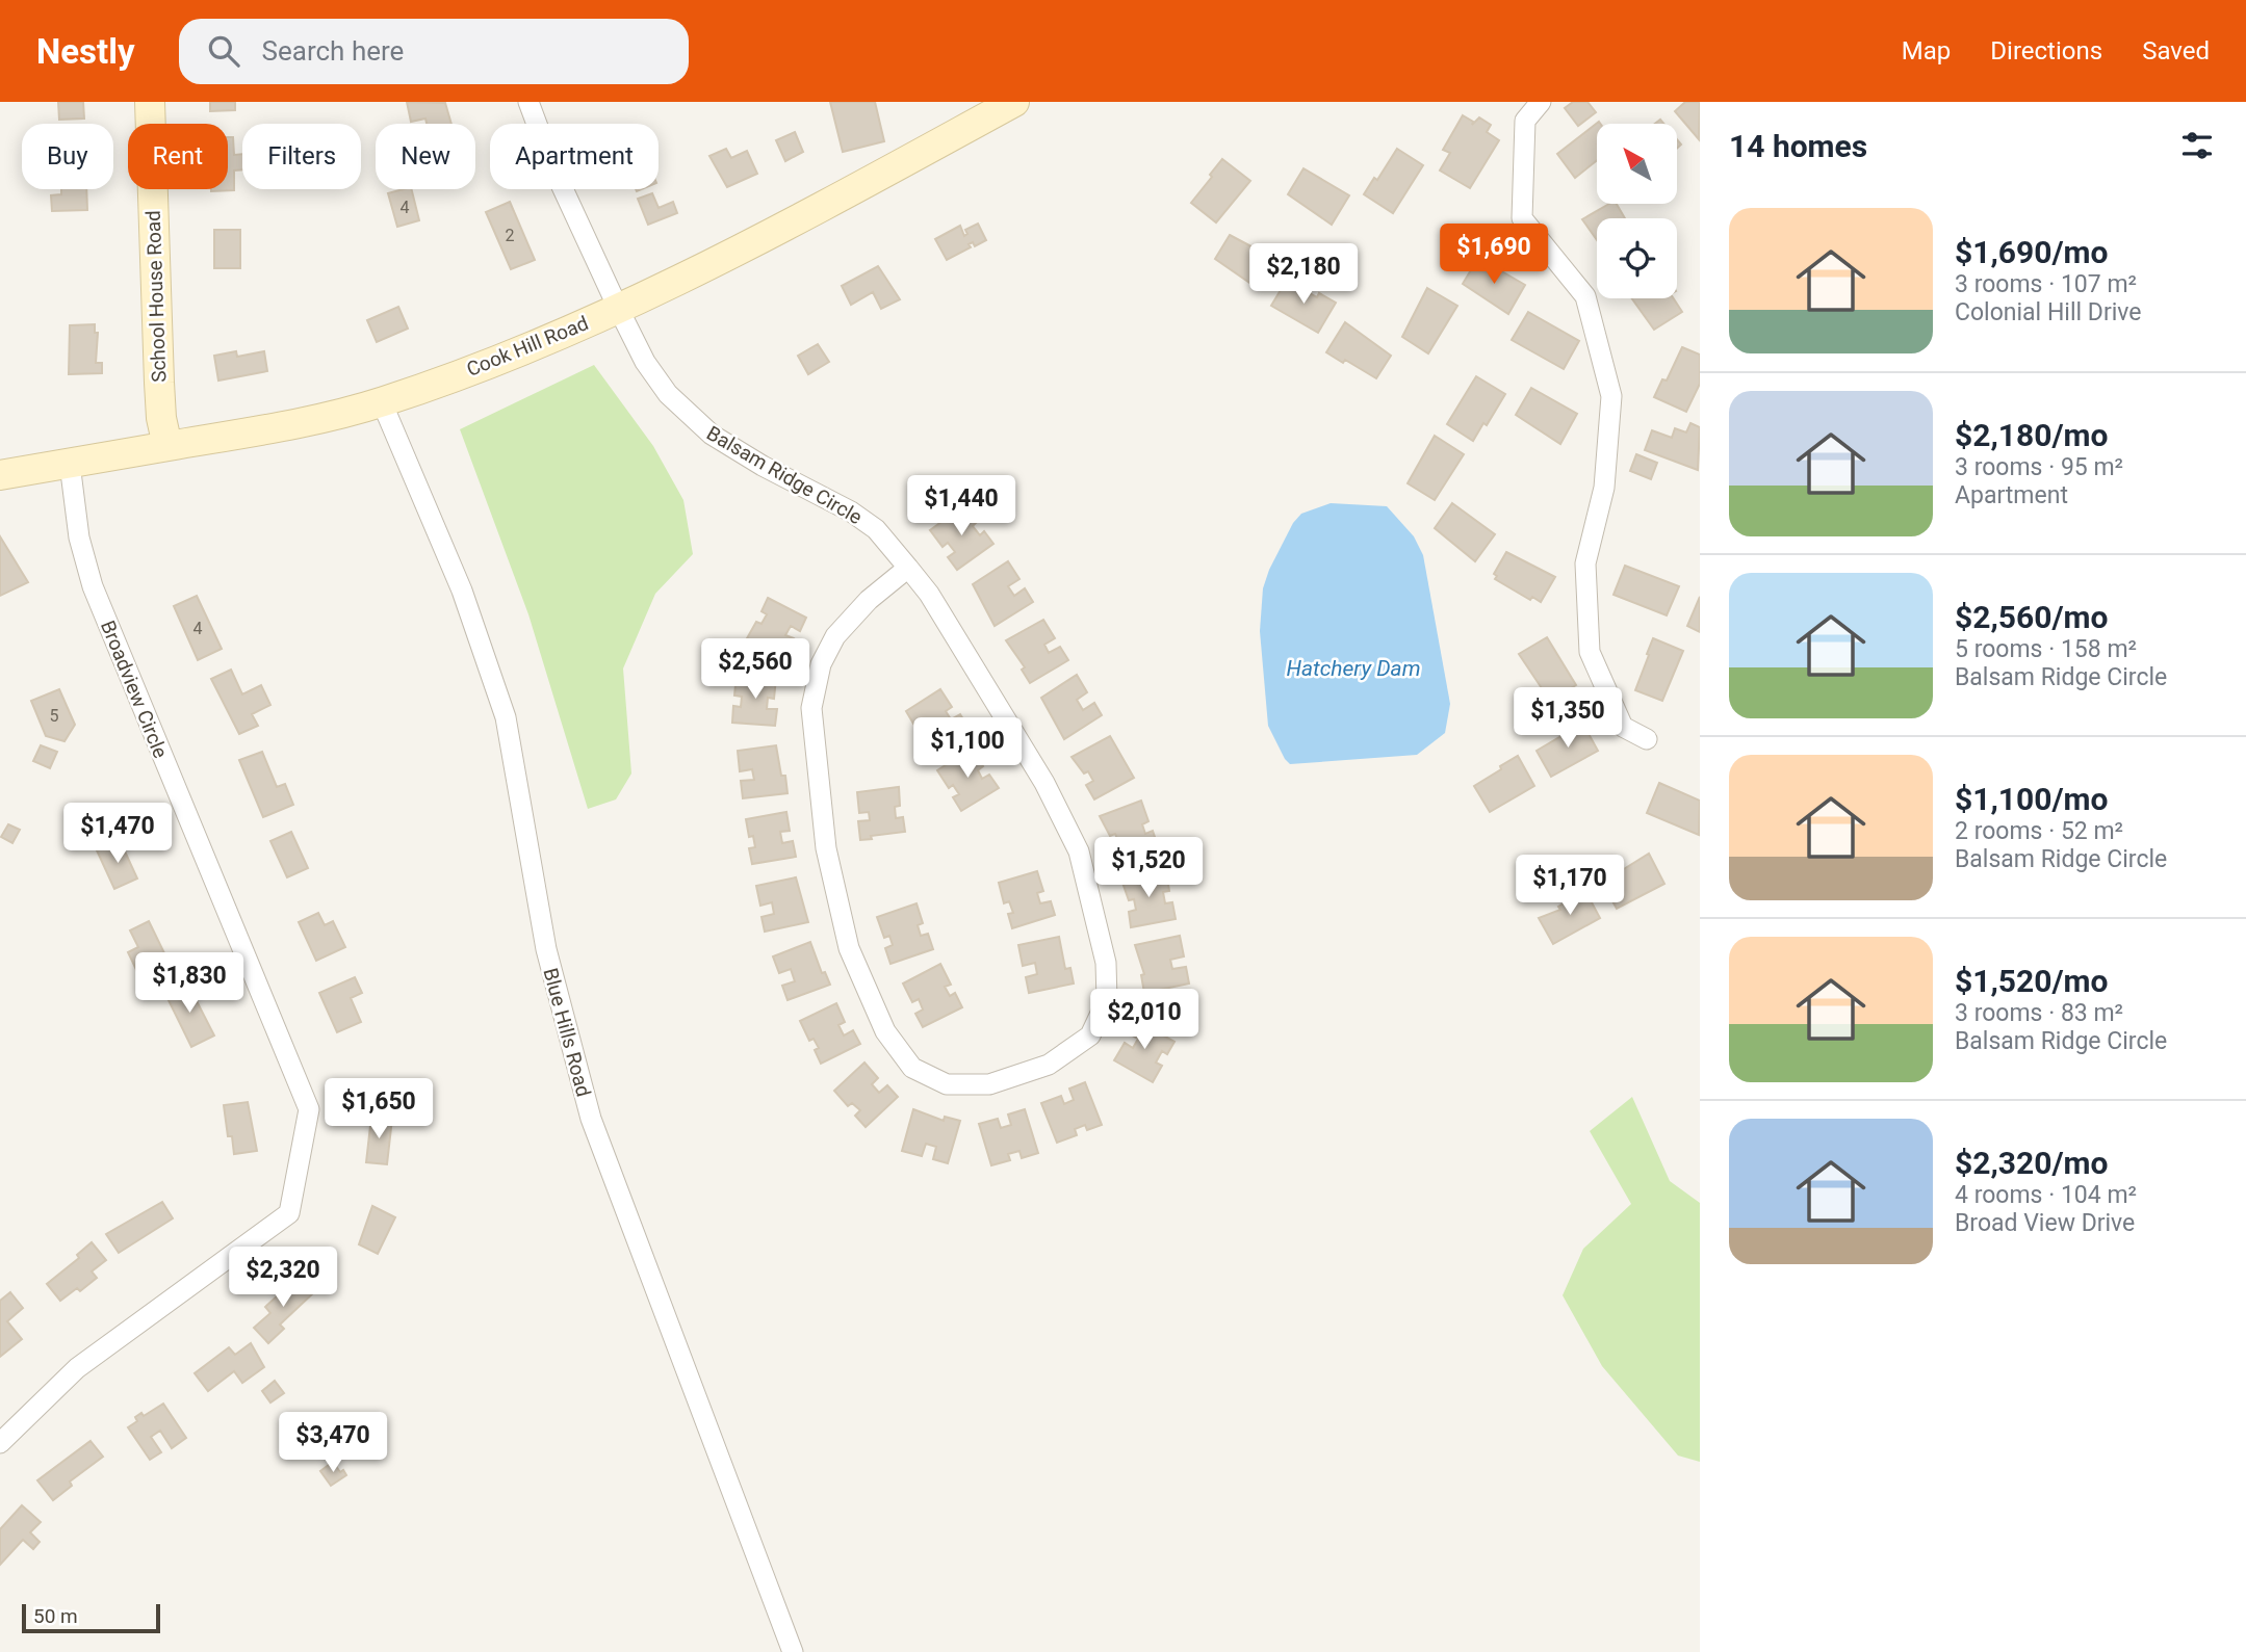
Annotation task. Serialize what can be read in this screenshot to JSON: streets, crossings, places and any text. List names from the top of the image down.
{
  "streets": {
    "street": [
      "School House Road",
      "Cook Hill Road",
      "Balsam Ridge Circle",
      "Broadview Circle",
      "Blue Hills Road"
    ]
  },
  "crossings": [
    ["School House Road", "Cook Hill Road"],
    ["Cook Hill Road", "Balsam Ridge Circle"],
    ["Cook Hill Road", "Broadview Circle"],
    ["Cook Hill Road", "Blue Hills Road"]
  ],
  "water": ["Hatchery Dam"],
  "house_numbers": [
    "4",
    "2",
    "4",
    "5"
  ],
  "scale_bar": "50 m",
  "north": "top left",
  "page": {
    "header": "Nestly",
    "search": "Search here",
    "nav": ["Map", "Directions", "Saved"],
    "heading": "14 homes",
    "chip": [
      "Buy",
      "Rent",
      "Filters",
      "New",
      "Apartment"
    ],
    "list": [
      {
        "name": "$1,690/mo",
        "note": "3 rooms · 107 m² · Colonial Hill Drive"
      },
      {
        "name": "$2,180/mo",
        "note": "3 rooms · 95 m² · Apartment"
      },
      {
        "name": "$2,560/mo",
        "note": "5 rooms · 158 m² · Balsam Ridge Circle"
      },
      {
        "name": "$1,100/mo",
        "note": "2 rooms · 52 m² · Balsam Ridge Circle"
      },
      {
        "name": "$1,520/mo",
        "note": "3 rooms · 83 m² · Balsam Ridge Circle"
      },
      {
        "name": "$2,320/mo",
        "note": "4 rooms · 104 m² · Broad View Drive"
      }
    ],
    "price": [
      "$1,690",
      "$2,180",
      "$1,440",
      "$2,560",
      "$1,350",
      "$1,100",
      "$1,470",
      "$1,520",
      "$1,170",
      "$1,830",
      "$2,010",
      "$1,650",
      "$2,320",
      "$3,470"
    ],
    "scale": "50 m"
  }
}
